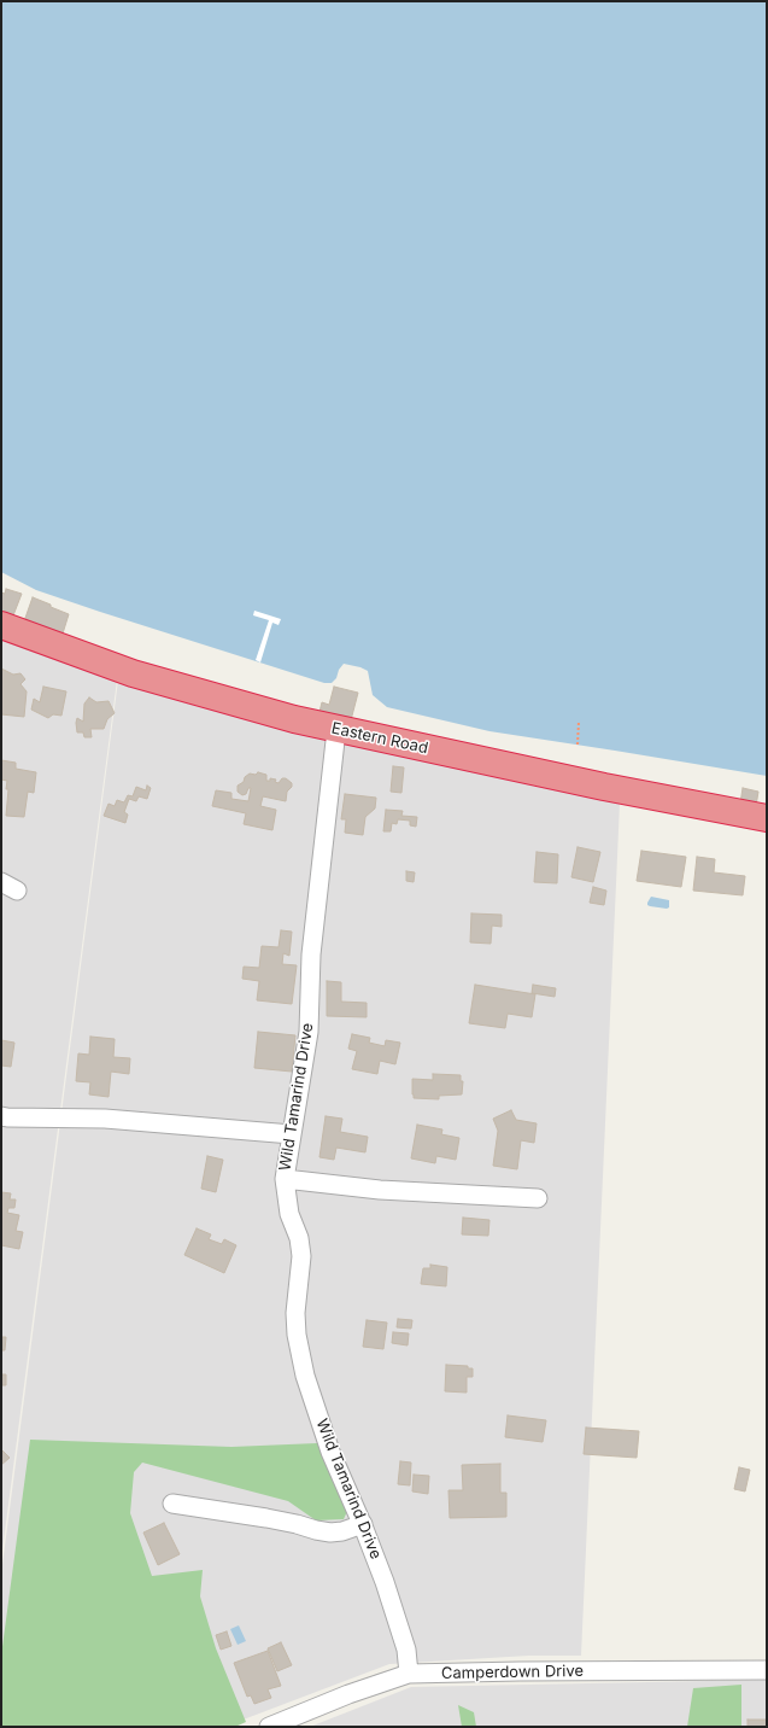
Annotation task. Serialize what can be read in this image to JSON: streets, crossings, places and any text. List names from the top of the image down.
{
  "streets": {
    "highway": ["Eastern Road"],
    "street": ["Wild Tamarind Drive", "Camperdown Drive"]
  },
  "crossings": [
    ["Eastern Road", "Wild Tamarind Drive"],
    ["Wild Tamarind Drive", "Camperdown Drive"]
  ]
}
